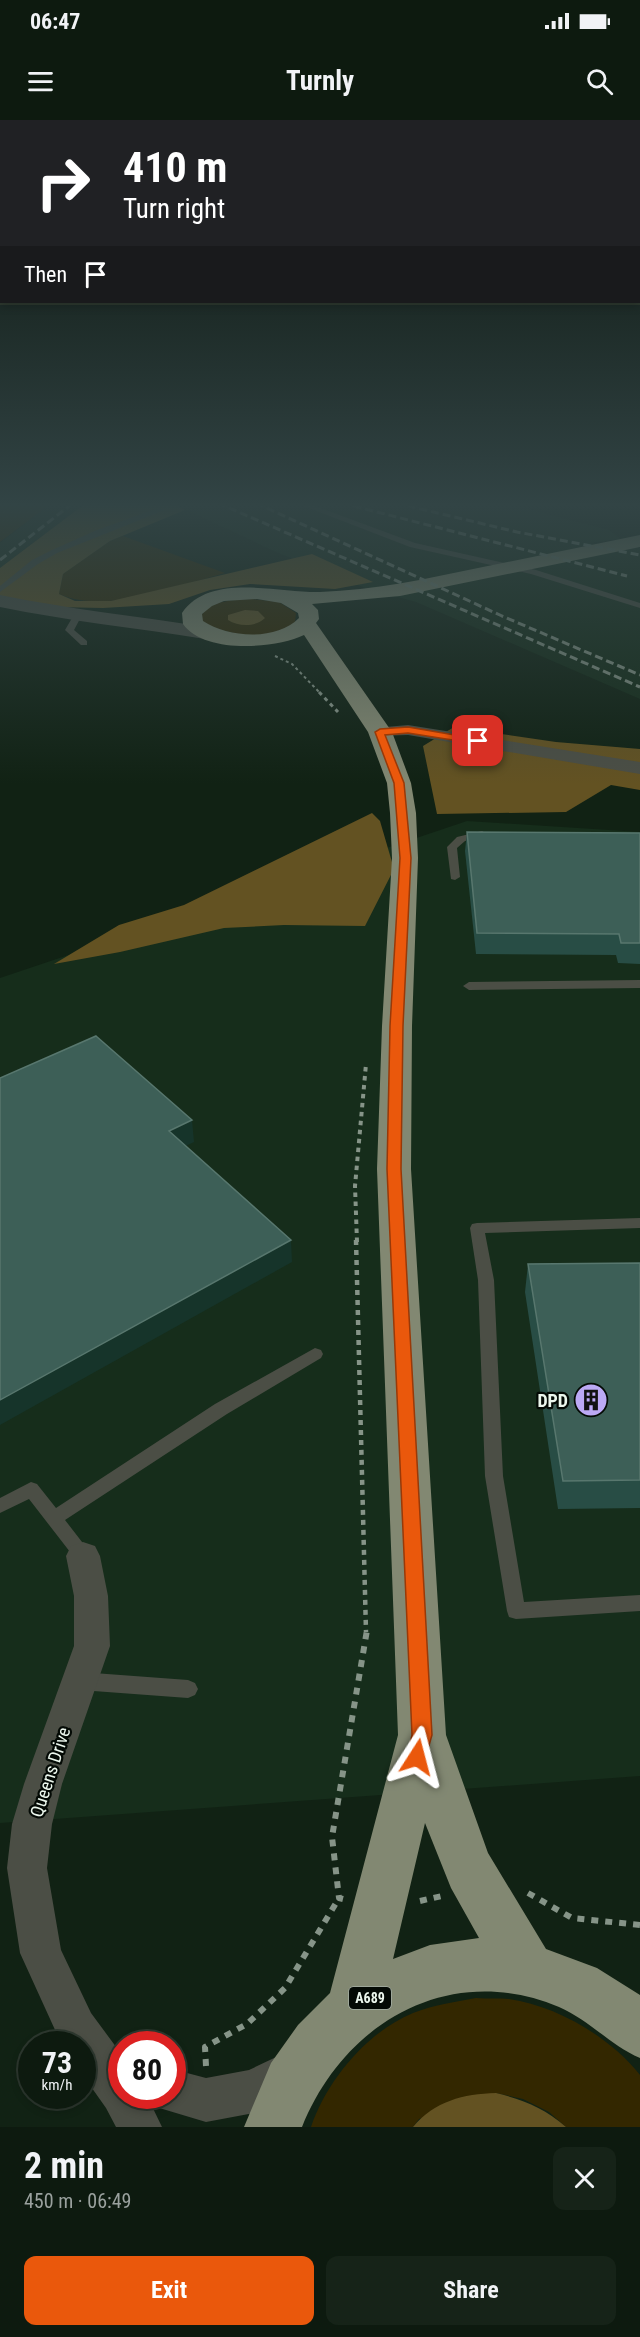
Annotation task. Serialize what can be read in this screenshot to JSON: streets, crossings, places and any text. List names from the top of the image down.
{
  "streets": {
    "highway": ["A689"],
    "street": ["Queens Drive"]
  },
  "places": {
    "building": ["DPD"]
  },
  "page": {
    "status": "06:47",
    "header": "Turnly",
    "turn": ["410 m", "Turn right"],
    "then": "Then",
    "speed": "73 km/h",
    "limit": "80",
    "heading": ["2 min", "450 m · 06:49"],
    "buttons": ["Exit", "Share"]
  }
}
